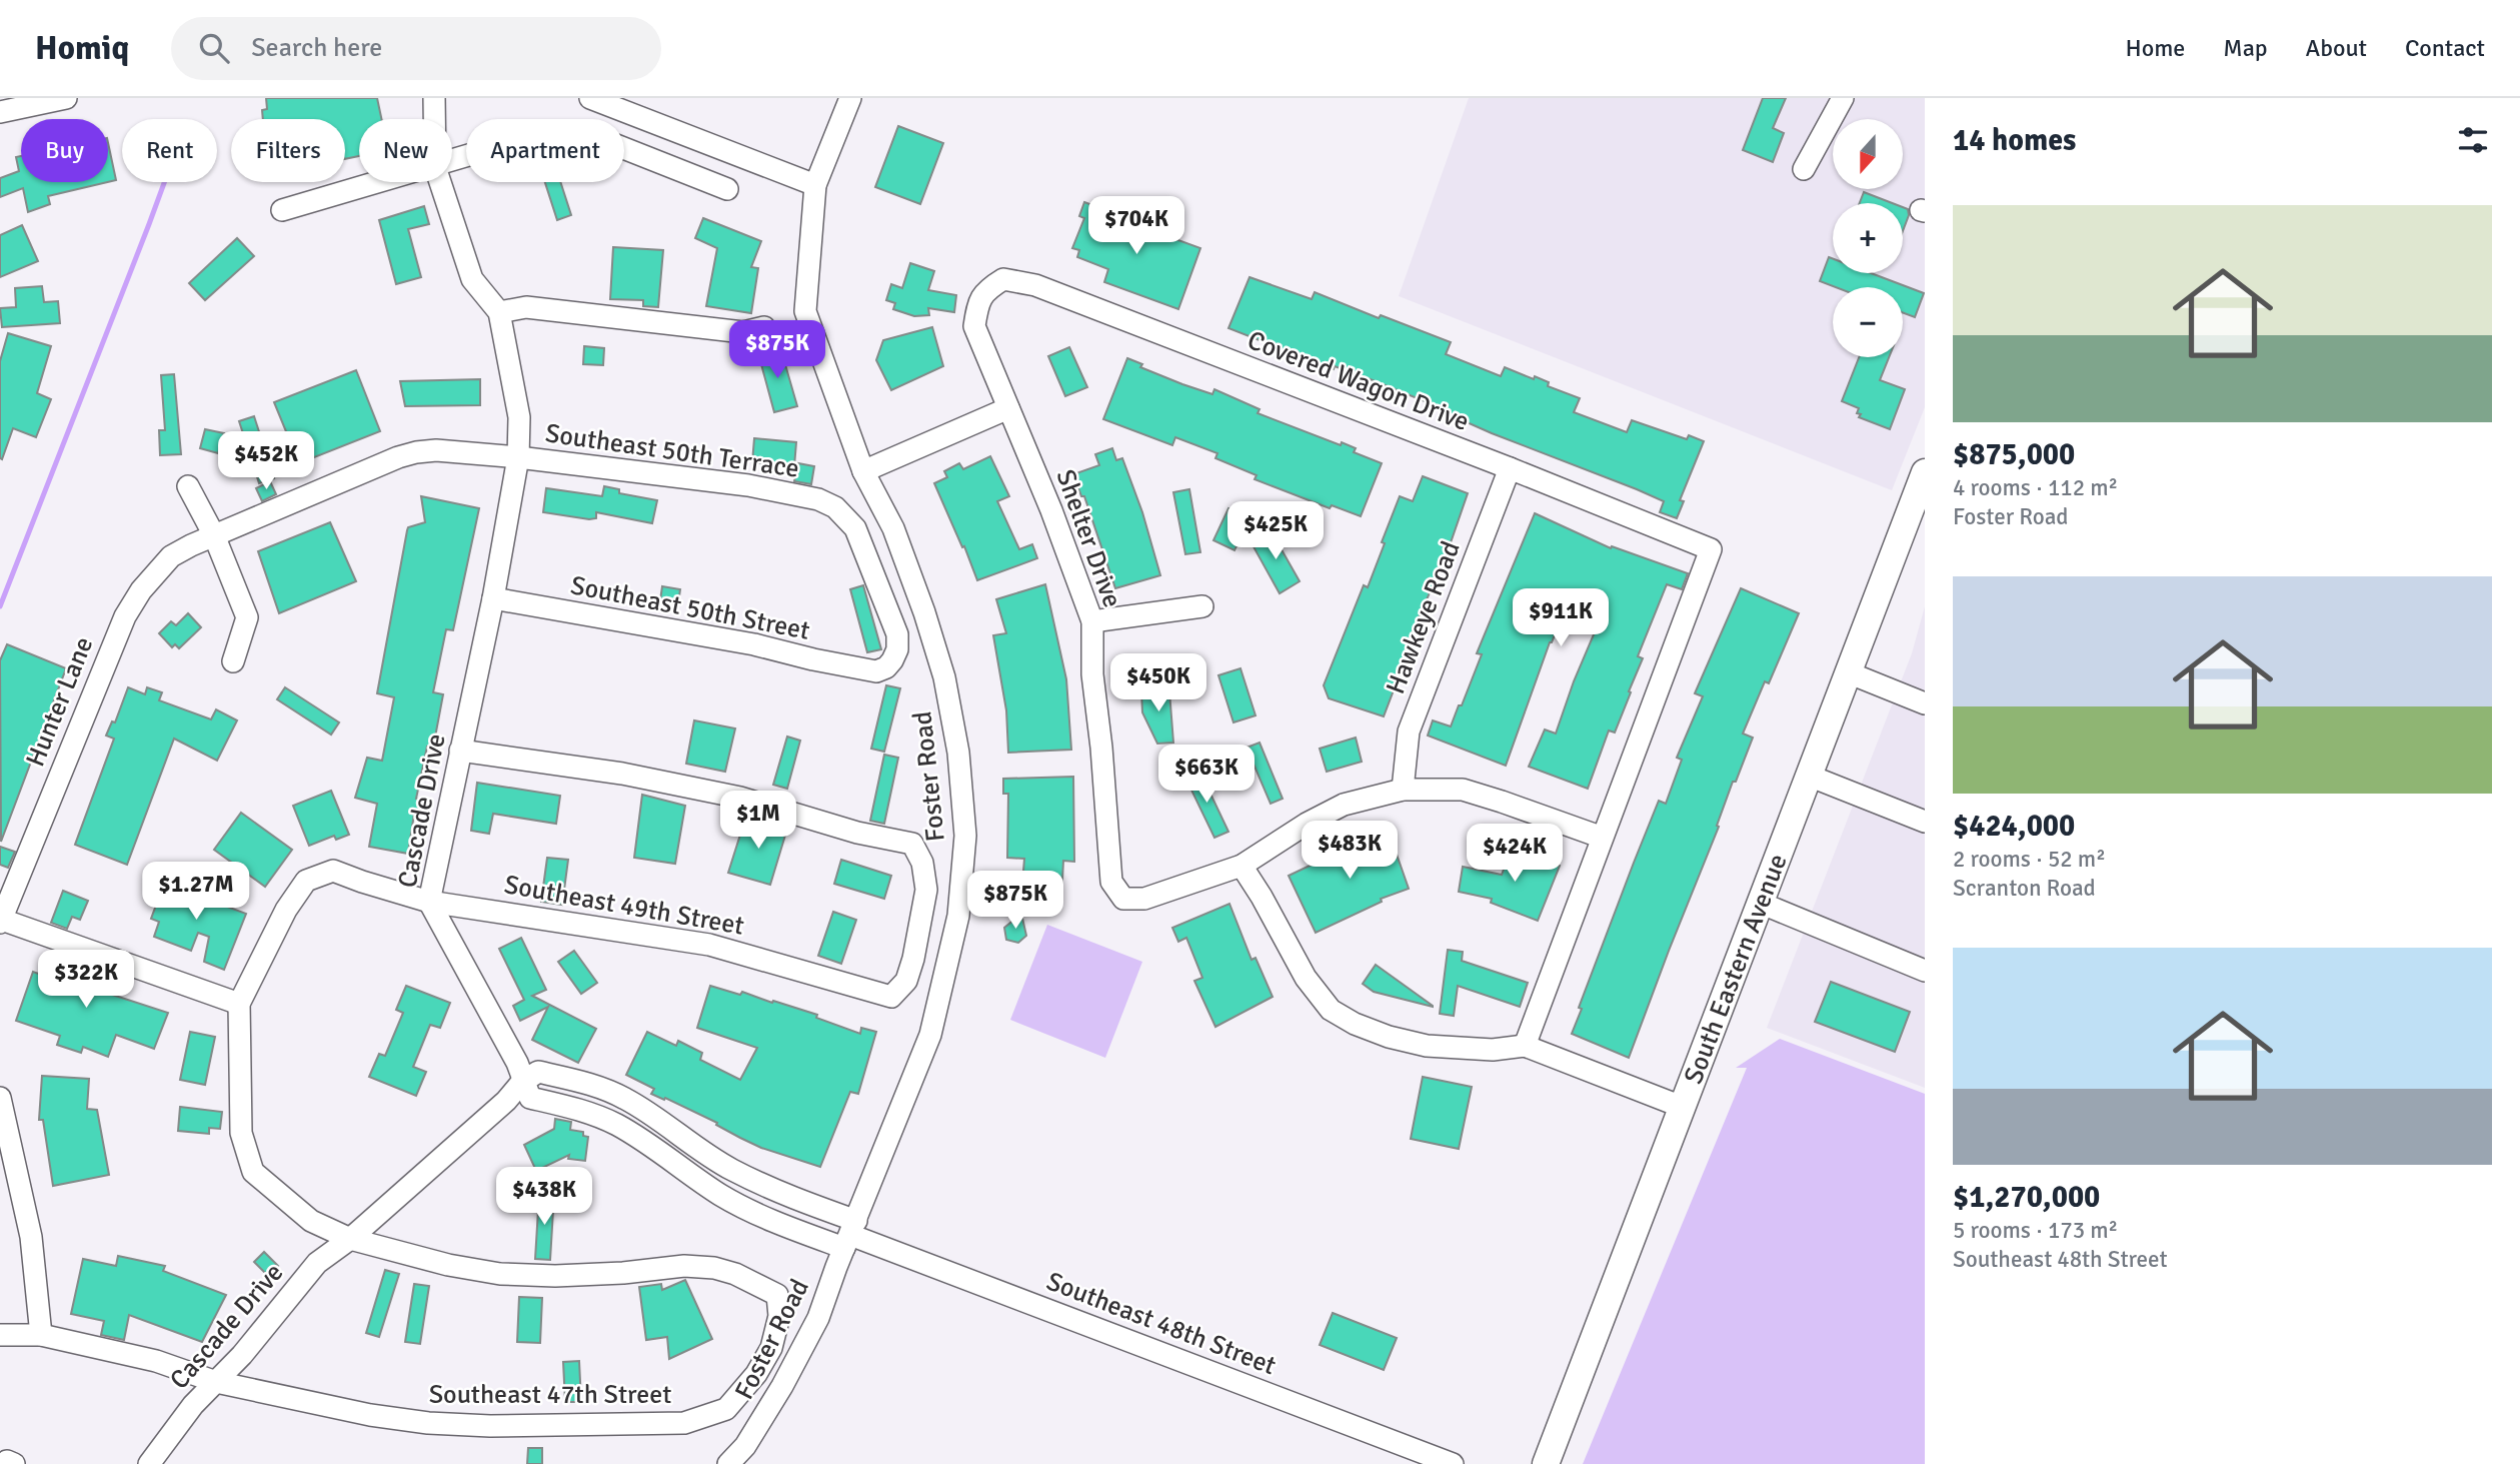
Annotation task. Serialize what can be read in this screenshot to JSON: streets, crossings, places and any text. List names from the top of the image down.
{
  "streets": {
    "main road": ["South Eastern Avenue"],
    "street": [
      "Covered Wagon Drive",
      "Southeast 50th Terrace",
      "Shelter Drive",
      "Southeast 50th Street",
      "Hawkeye Road",
      "Hunter Lane",
      "Foster Road",
      "Cascade Drive",
      "Southeast 49th Street",
      "Southeast 48th Street",
      "Southeast 47th Street"
    ]
  },
  "crossings": [
    ["Covered Wagon Drive", "Shelter Drive"],
    ["Covered Wagon Drive", "Hawkeye Road"],
    ["Southeast 50th Terrace", "Southeast 50th Street"],
    ["Southeast 50th Terrace", "Hunter Lane"],
    ["Southeast 50th Terrace", "Cascade Drive"],
    ["Southeast 50th Street", "Cascade Drive"],
    ["Foster Road", "Southeast 48th Street"],
    ["Cascade Drive", "Southeast 49th Street"],
    ["Cascade Drive", "Southeast 48th Street"],
    ["Cascade Drive", "Southeast 47th Street"]
  ],
  "north": "bottom",
  "page": {
    "header": "Homiq",
    "search": "Search here",
    "nav": [
      "Home",
      "Map",
      "About",
      "Contact"
    ],
    "heading": "14 homes",
    "map_buttons": ["+", "−"],
    "chip": [
      "Buy",
      "Rent",
      "Filters",
      "New",
      "Apartment"
    ],
    "list": [
      {
        "name": "$875,000",
        "note": "4 rooms · 112 m² · Foster Road"
      },
      {
        "name": "$424,000",
        "note": "2 rooms · 52 m² · Scranton Road"
      },
      {
        "name": "$1,270,000",
        "note": "5 rooms · 173 m² · Southeast 48th Street"
      }
    ],
    "price": [
      "$704K",
      "$875K",
      "$452K",
      "$425K",
      "$911K",
      "$450K",
      "$663K",
      "$1M",
      "$483K",
      "$424K",
      "$1.27M",
      "$875K",
      "$322K",
      "$438K"
    ]
  }
}
